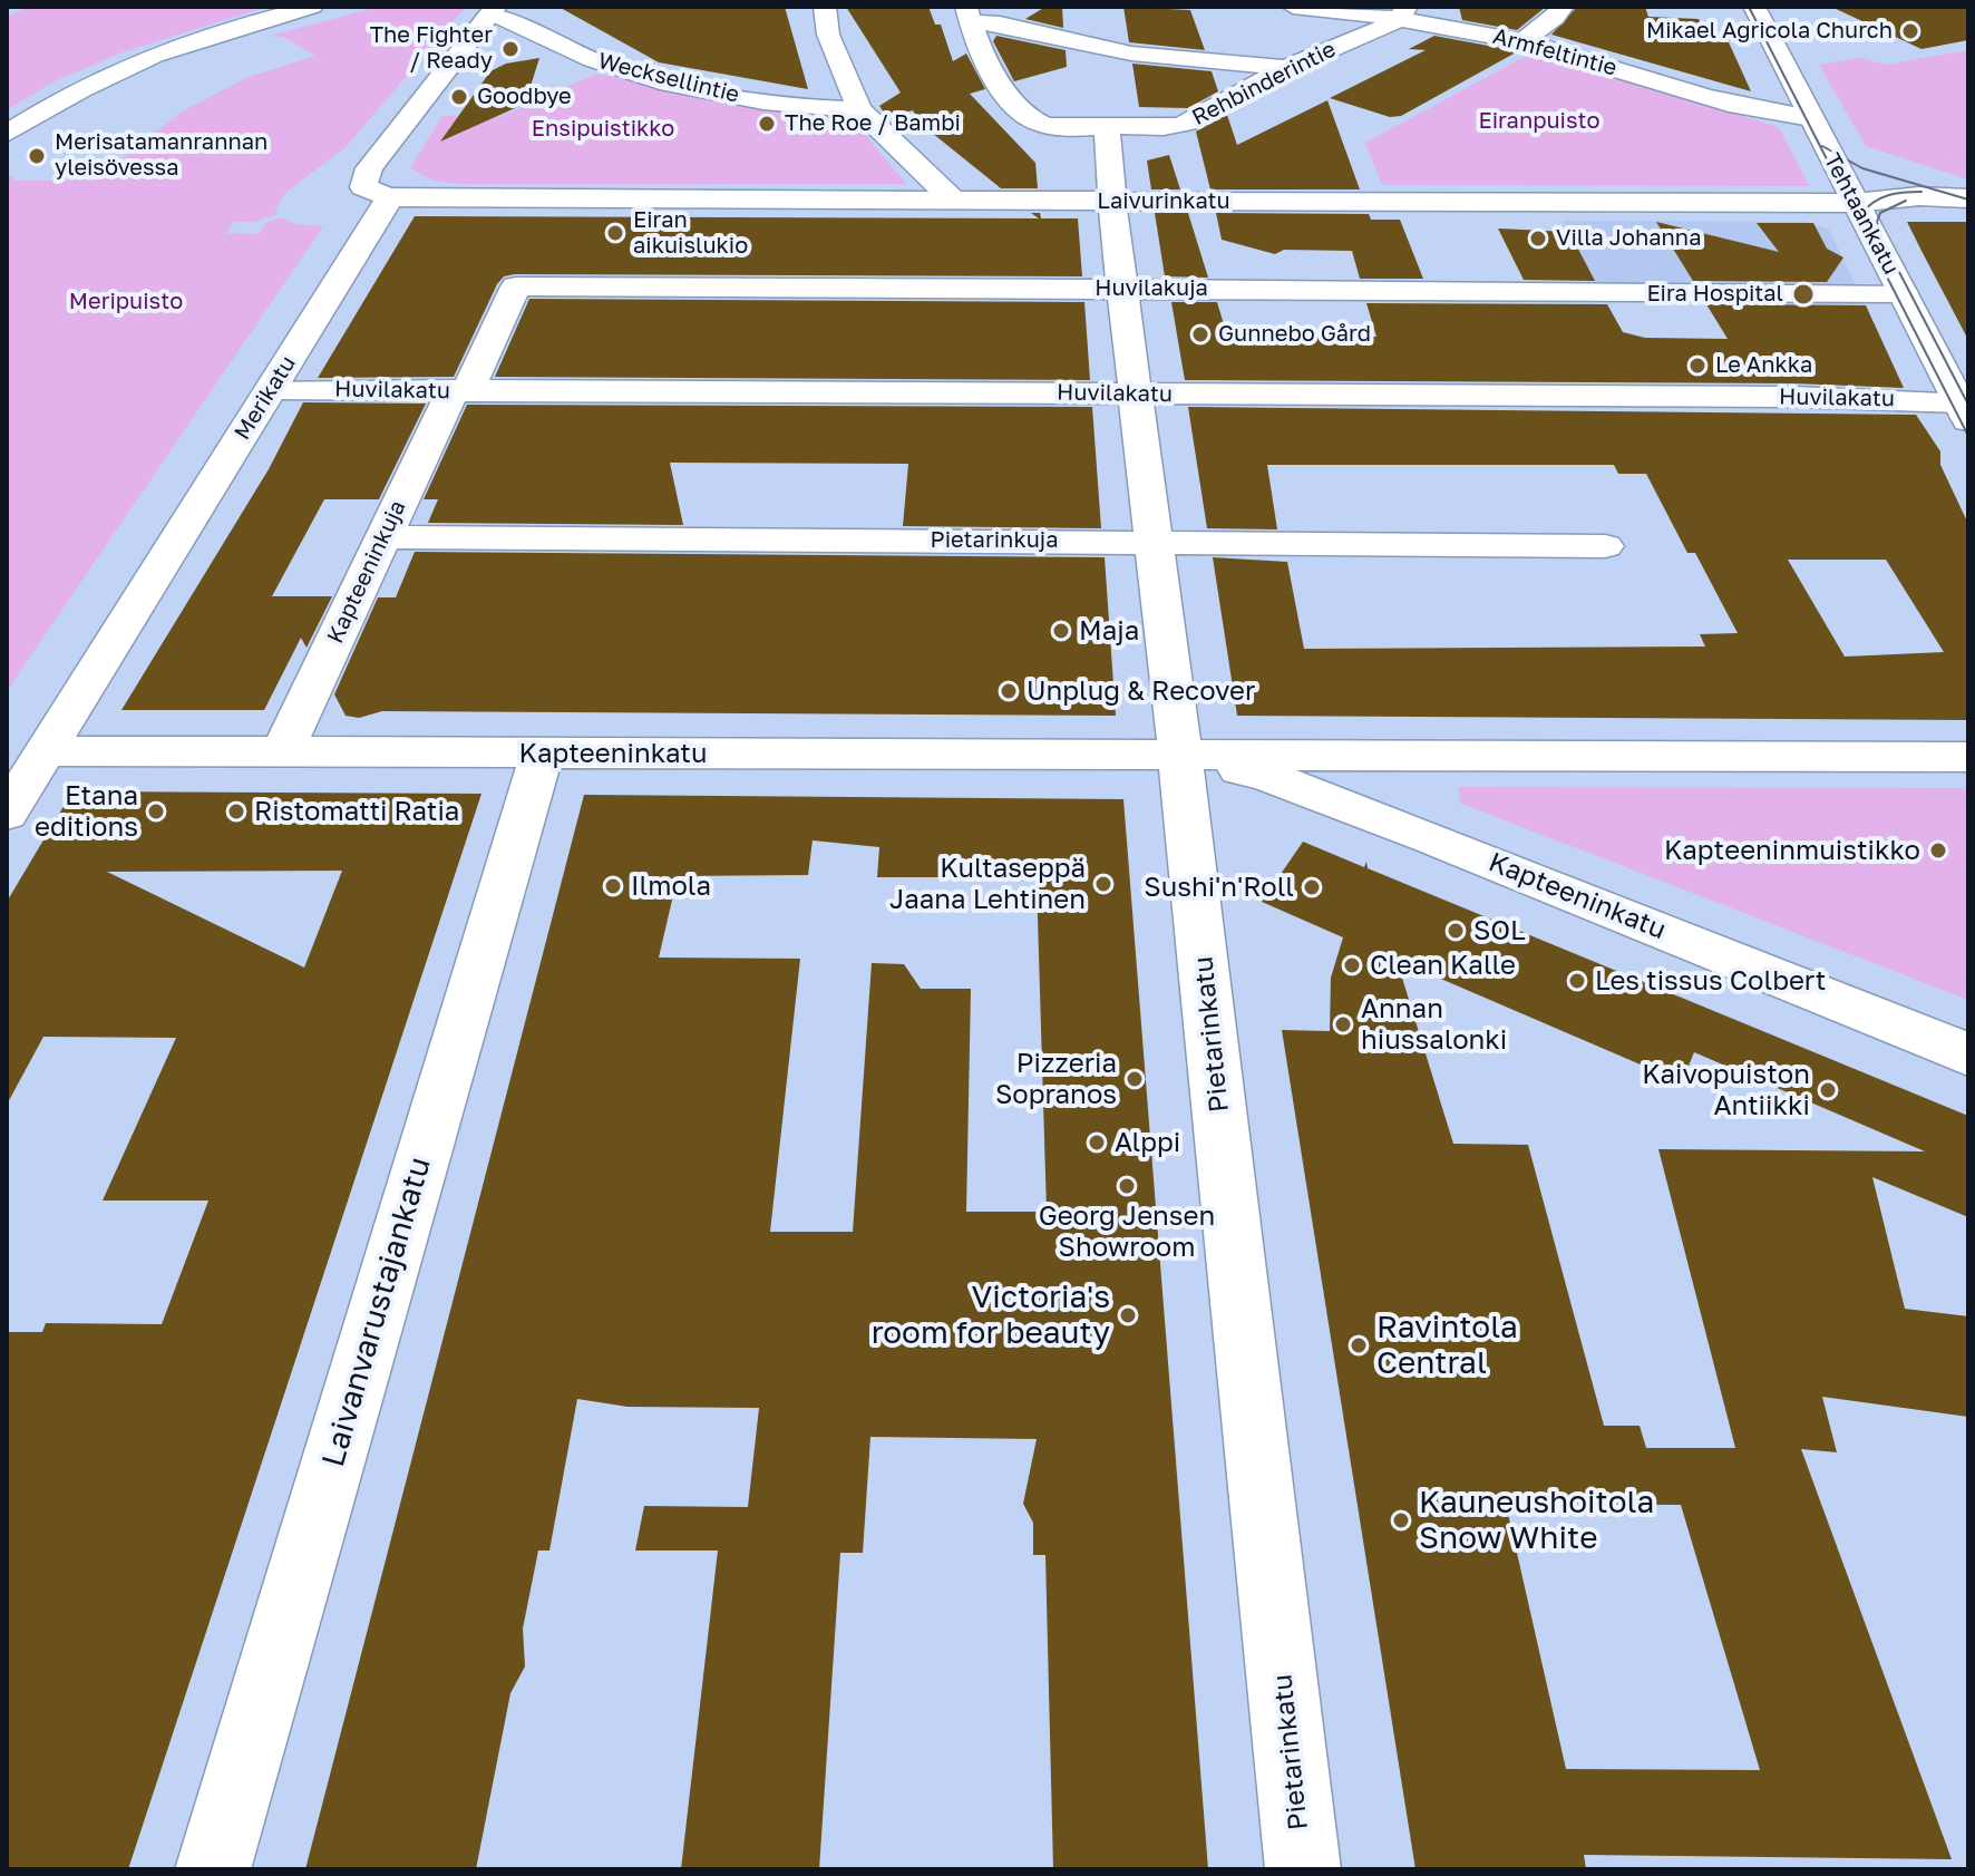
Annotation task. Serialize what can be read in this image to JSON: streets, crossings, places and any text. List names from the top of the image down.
{
  "streets": {
    "street": [
      "Armfeltintie",
      "Wecksellintie",
      "Rehbinderintie",
      "Laivurinkatu",
      "Tehtaankatu",
      "Huvilakuja",
      "Huvilakatu",
      "Merikatu",
      "Pietarinkuja",
      "Kapteeninkuja",
      "Kapteeninkatu",
      "Pietarinkatu",
      "Laivanvarustajankatu"
    ]
  },
  "crossings": [
    ["Armfeltintie", "Rehbinderintie"],
    ["Armfeltintie", "Tehtaankatu"],
    ["Rehbinderintie", "Pietarinkatu"],
    ["Laivurinkatu", "Tehtaankatu"],
    ["Laivurinkatu", "Merikatu"],
    ["Laivurinkatu", "Pietarinkatu"],
    ["Tehtaankatu", "Huvilakuja"],
    ["Tehtaankatu", "Huvilakatu"],
    ["Huvilakuja", "Huvilakatu"],
    ["Huvilakuja", "Kapteeninkuja"],
    ["Huvilakuja", "Pietarinkatu"],
    ["Huvilakatu", "Merikatu"],
    ["Huvilakatu", "Kapteeninkuja"],
    ["Huvilakatu", "Pietarinkatu"],
    ["Merikatu", "Kapteeninkatu"],
    ["Pietarinkuja", "Kapteeninkuja"],
    ["Pietarinkuja", "Pietarinkatu"],
    ["Kapteeninkuja", "Kapteeninkatu"],
    ["Kapteeninkatu", "Pietarinkatu"],
    ["Kapteeninkatu", "Laivanvarustajankatu"]
  ],
  "parks": ["Eiranpuisto", "Ensipuistikko", "Meripuisto"],
  "places": [
    "Mikael Agricola Church",
    "The Fighter / Ready",
    "Goodbye",
    "The Roe / Bambi",
    "Merisatamanrannan yleisövessa",
    "Eiran aikuislukio",
    "Villa Johanna",
    "Eira Hospital",
    "Gunnebo Gård",
    "Le Ankka",
    "Maja",
    "Unplug & Recover",
    "Etana editions",
    "Ristomatti Ratia",
    "Kapteeninmuistikko",
    "Kultaseppä Jaana Lehtinen",
    "Ilmola",
    "Sushi'n'Roll",
    "SOL",
    "Clean Kalle",
    "Les tissus Colbert",
    "Annan hiussalonki",
    "Pizzeria Sopranos",
    "Kaivopuiston Antiikki",
    "Alppi",
    "Georg Jensen Showroom",
    "Victoria's room for beauty",
    "Ravintola Central",
    "Kauneushoitola Snow White"
  ]
}
